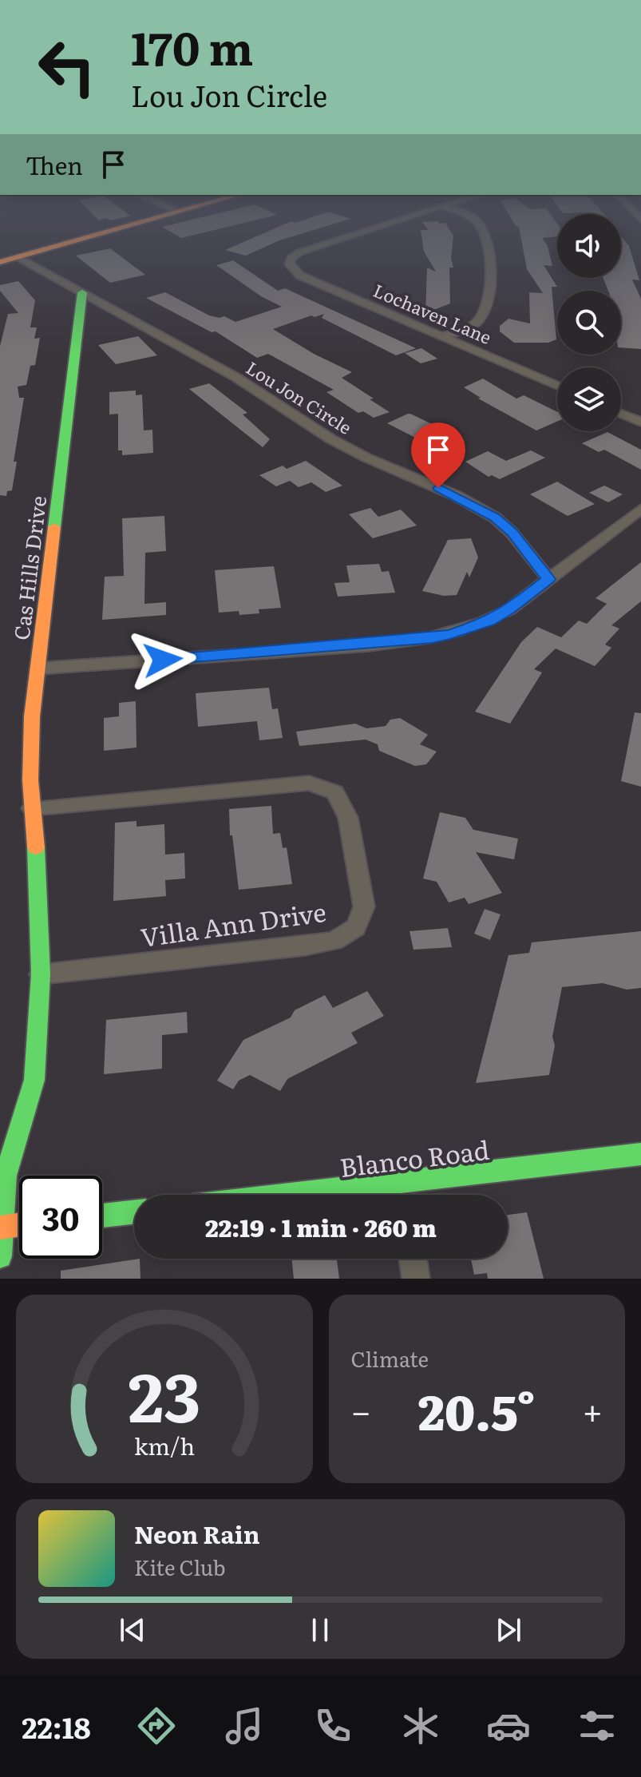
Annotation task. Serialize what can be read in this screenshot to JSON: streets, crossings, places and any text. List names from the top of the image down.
{
  "streets": {
    "street": [
      "Lochaven Lane",
      "Lou Jon Circle",
      "Cas Hills Drive",
      "Villa Ann Drive",
      "Blanco Road"
    ]
  },
  "crossings": [
    ["Lou Jon Circle", "Cas Hills Drive"],
    ["Cas Hills Drive", "Villa Ann Drive"]
  ],
  "page": {
    "turn": ["170 m", "Lou Jon Circle"],
    "then": "Then",
    "limit": "30",
    "trip": "22:19 · 1 min · 260 m",
    "tile": "Climate",
    "heat": ["−", "20.5°", "+"],
    "song": ["Neon Rain", "Kite Club"],
    "tabs": "22:18",
    "gauge": ["23", "km/h"]
  }
}
